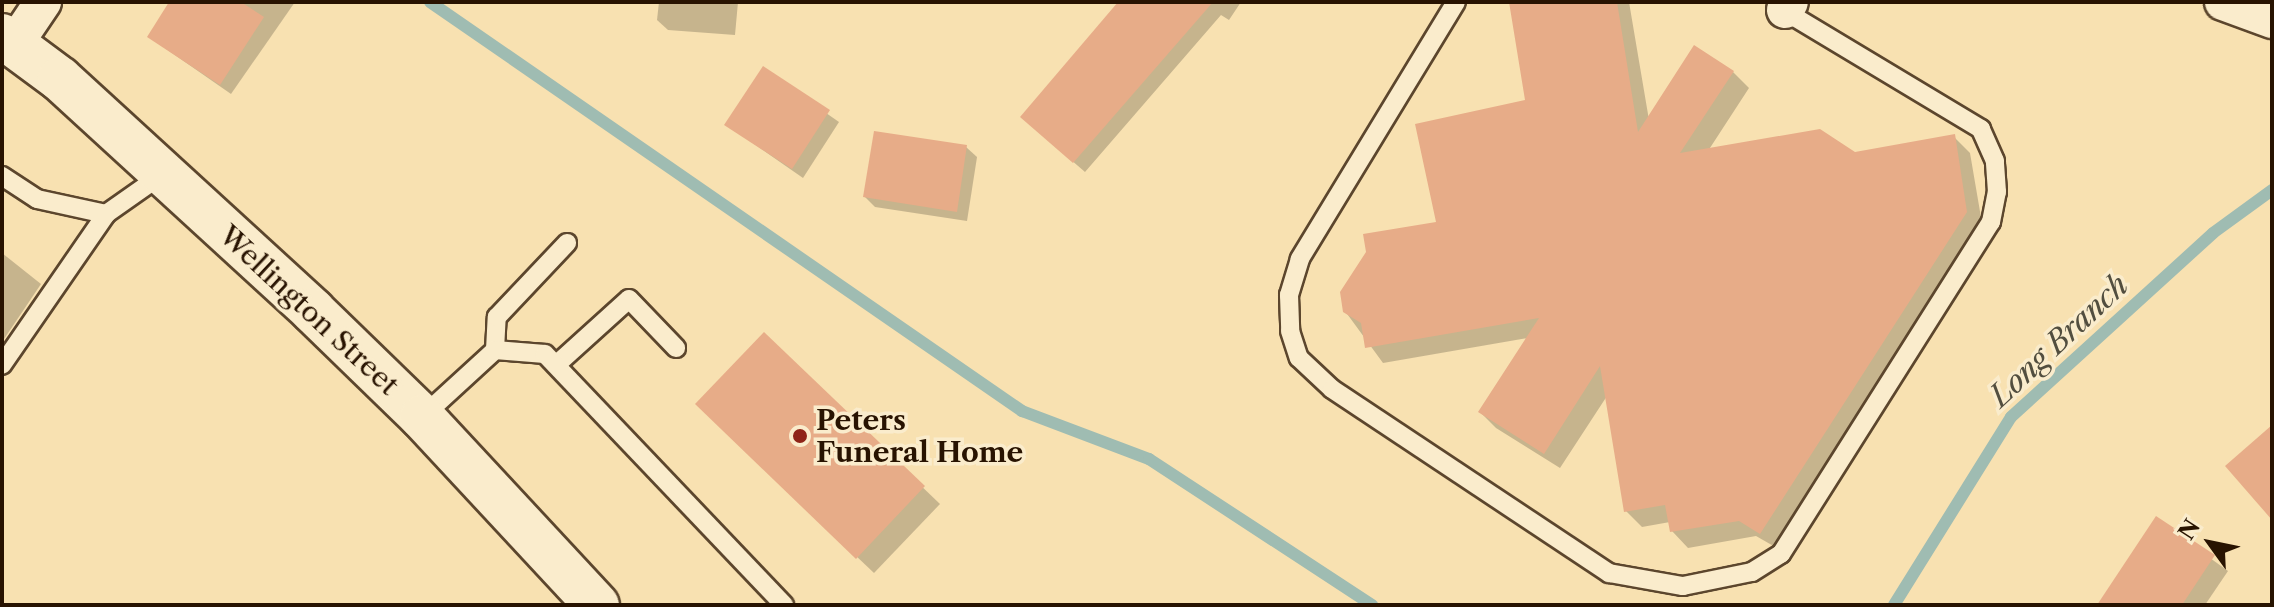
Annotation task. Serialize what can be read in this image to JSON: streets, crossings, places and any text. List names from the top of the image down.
{
  "streets": {
    "street": ["Wellington Street"]
  },
  "water": ["Long Branch"],
  "places": ["Peters Funeral Home"],
  "north": "top left"
}
